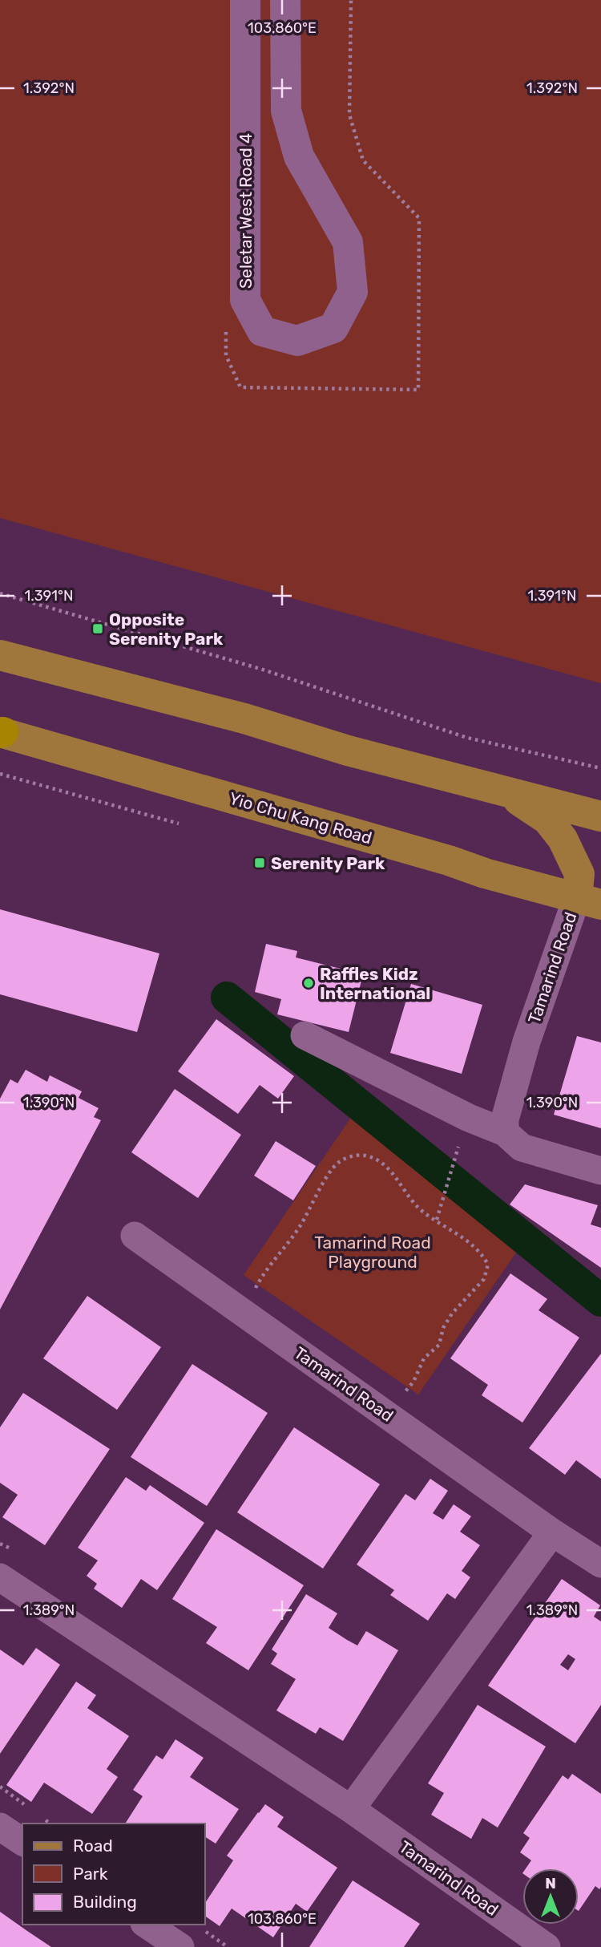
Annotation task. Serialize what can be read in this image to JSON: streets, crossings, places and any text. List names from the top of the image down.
{
  "streets": {
    "main road": ["Seletar West Road 4", "Yio Chu Kang Road"],
    "street": ["Tamarind Road"]
  },
  "crossings": [
    ["Yio Chu Kang Road", "Tamarind Road"]
  ],
  "parks": ["Tamarind Road Playground"],
  "places": {
    "transit": ["Opposite Serenity Park", "Serenity Park"],
    "other": ["Raffles Kidz International"]
  },
  "legend": ["Road", "Park", "Building"],
  "north": "top",
  "coordinates": [
    "103.860°E",
    "1.392°N",
    "1.391°N",
    "1.390°N",
    "1.389°N"
  ]
}
